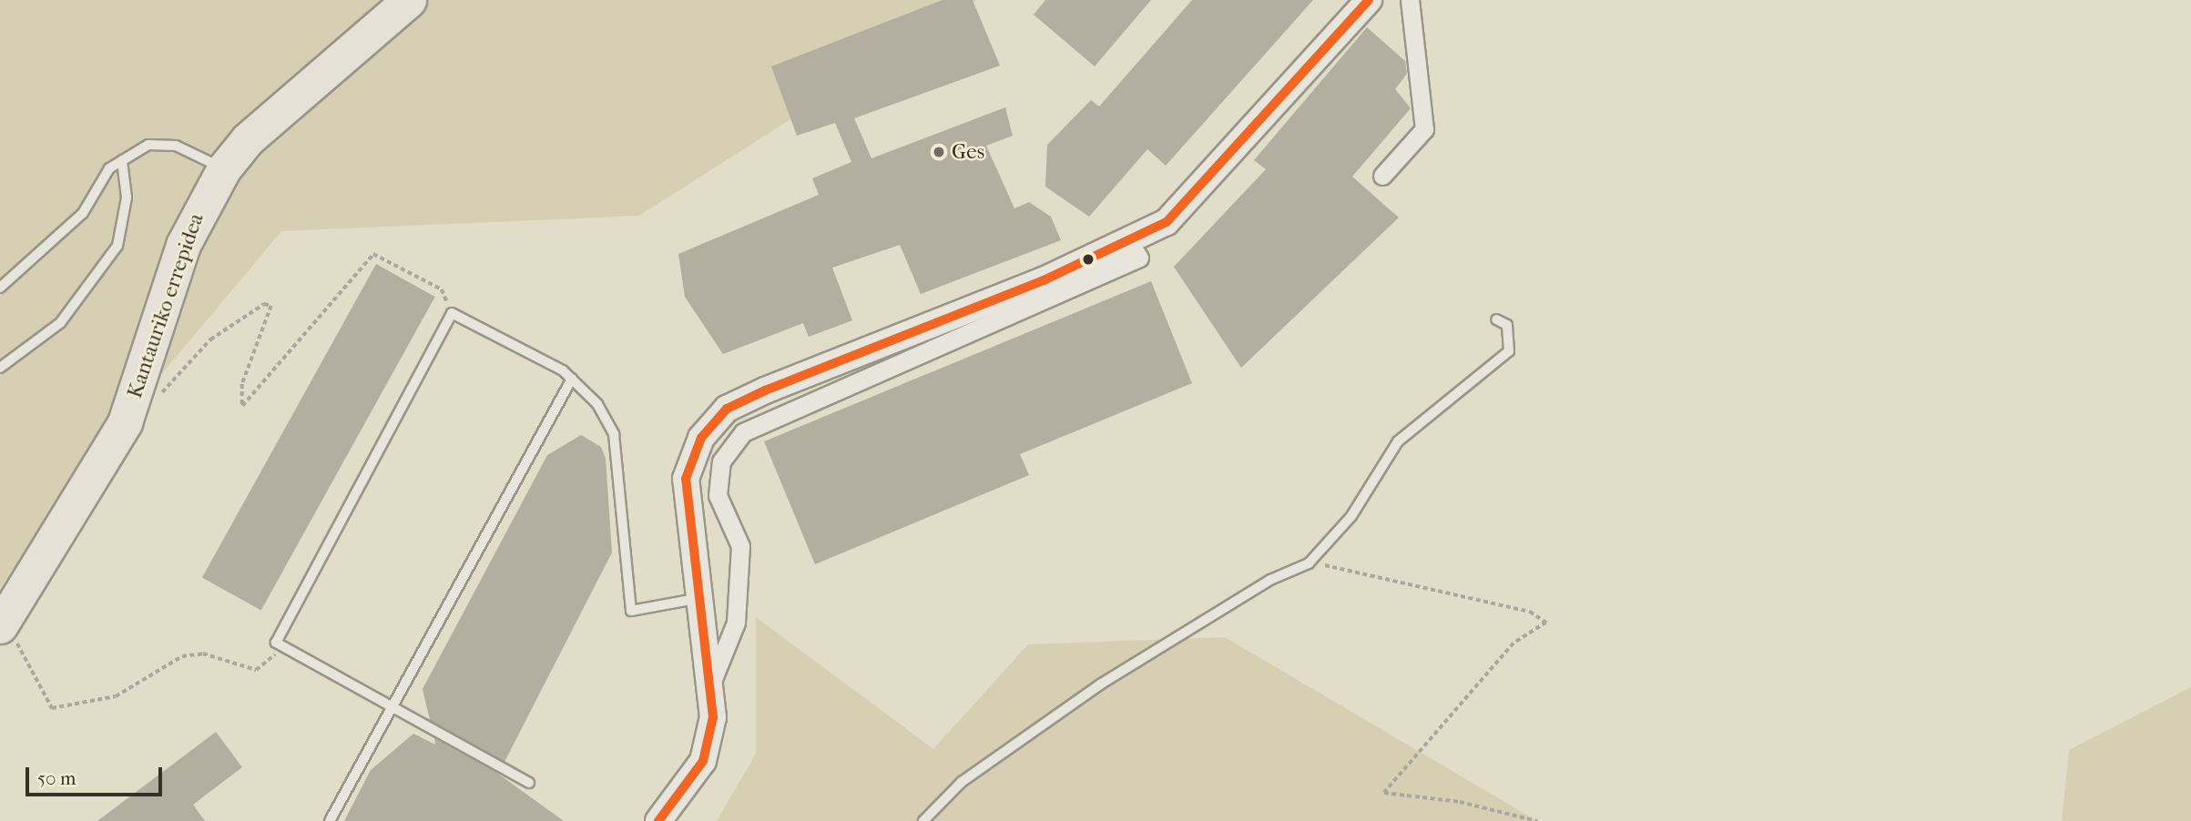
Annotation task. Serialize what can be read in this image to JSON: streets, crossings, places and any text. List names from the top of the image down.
{
  "streets": {
    "highway": ["Kantauriko errepidea"]
  },
  "places": ["Ges"],
  "scale_bar": "50 m"
}
